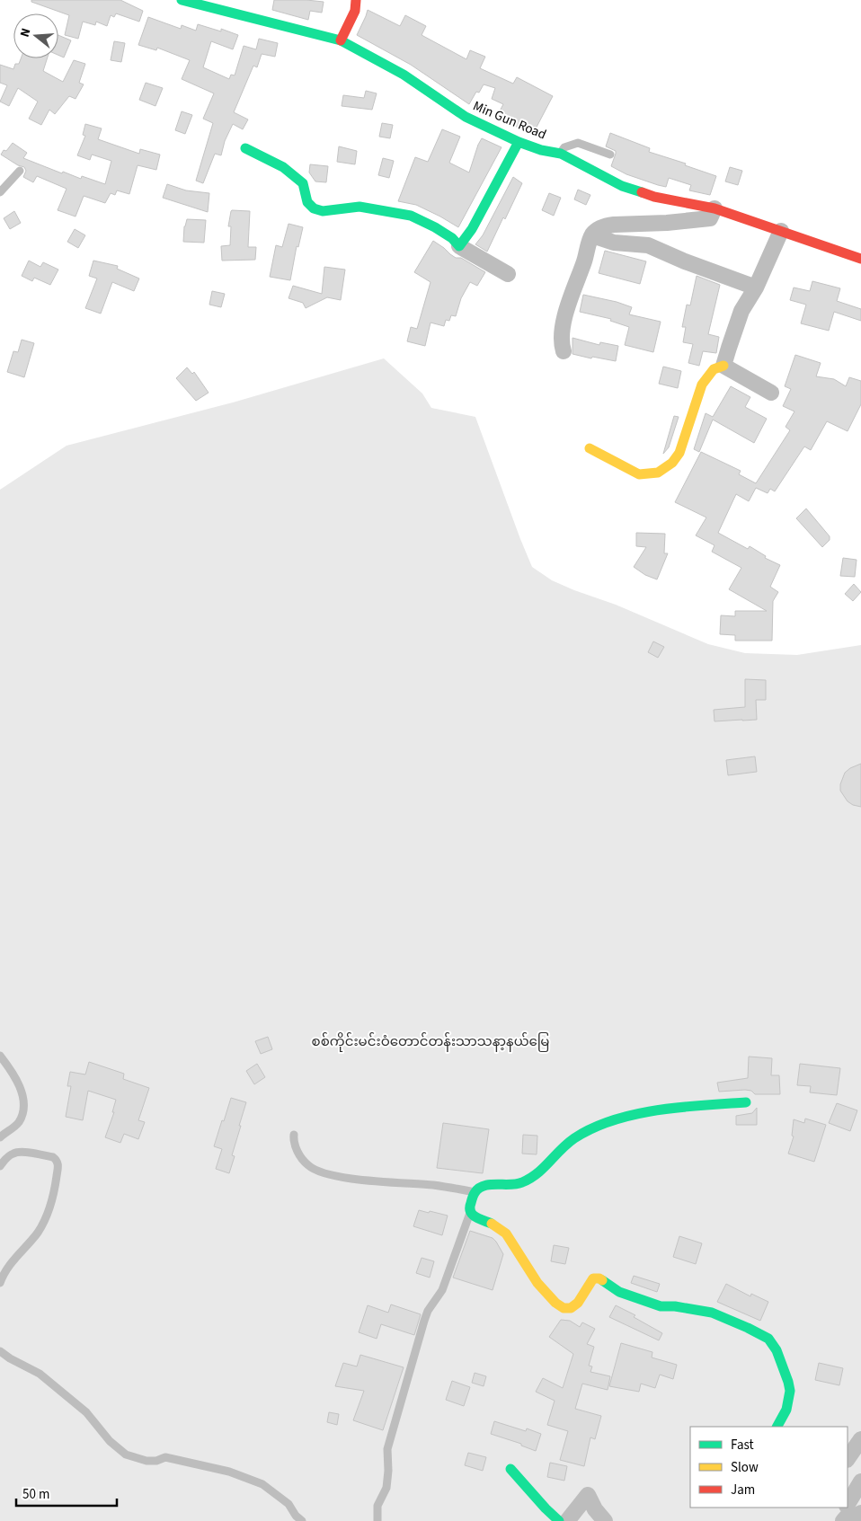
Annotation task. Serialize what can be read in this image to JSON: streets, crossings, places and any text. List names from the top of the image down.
{
  "streets": {
    "street": ["Min Gun Road"]
  },
  "parks": ["စစ်ကိုင်းမင်းဝံတောင်တန်းသာသနာ့နယ်မြေ"],
  "legend": ["Fast", "Slow", "Jam"],
  "scale_bar": "50 m",
  "north": "left"
}
